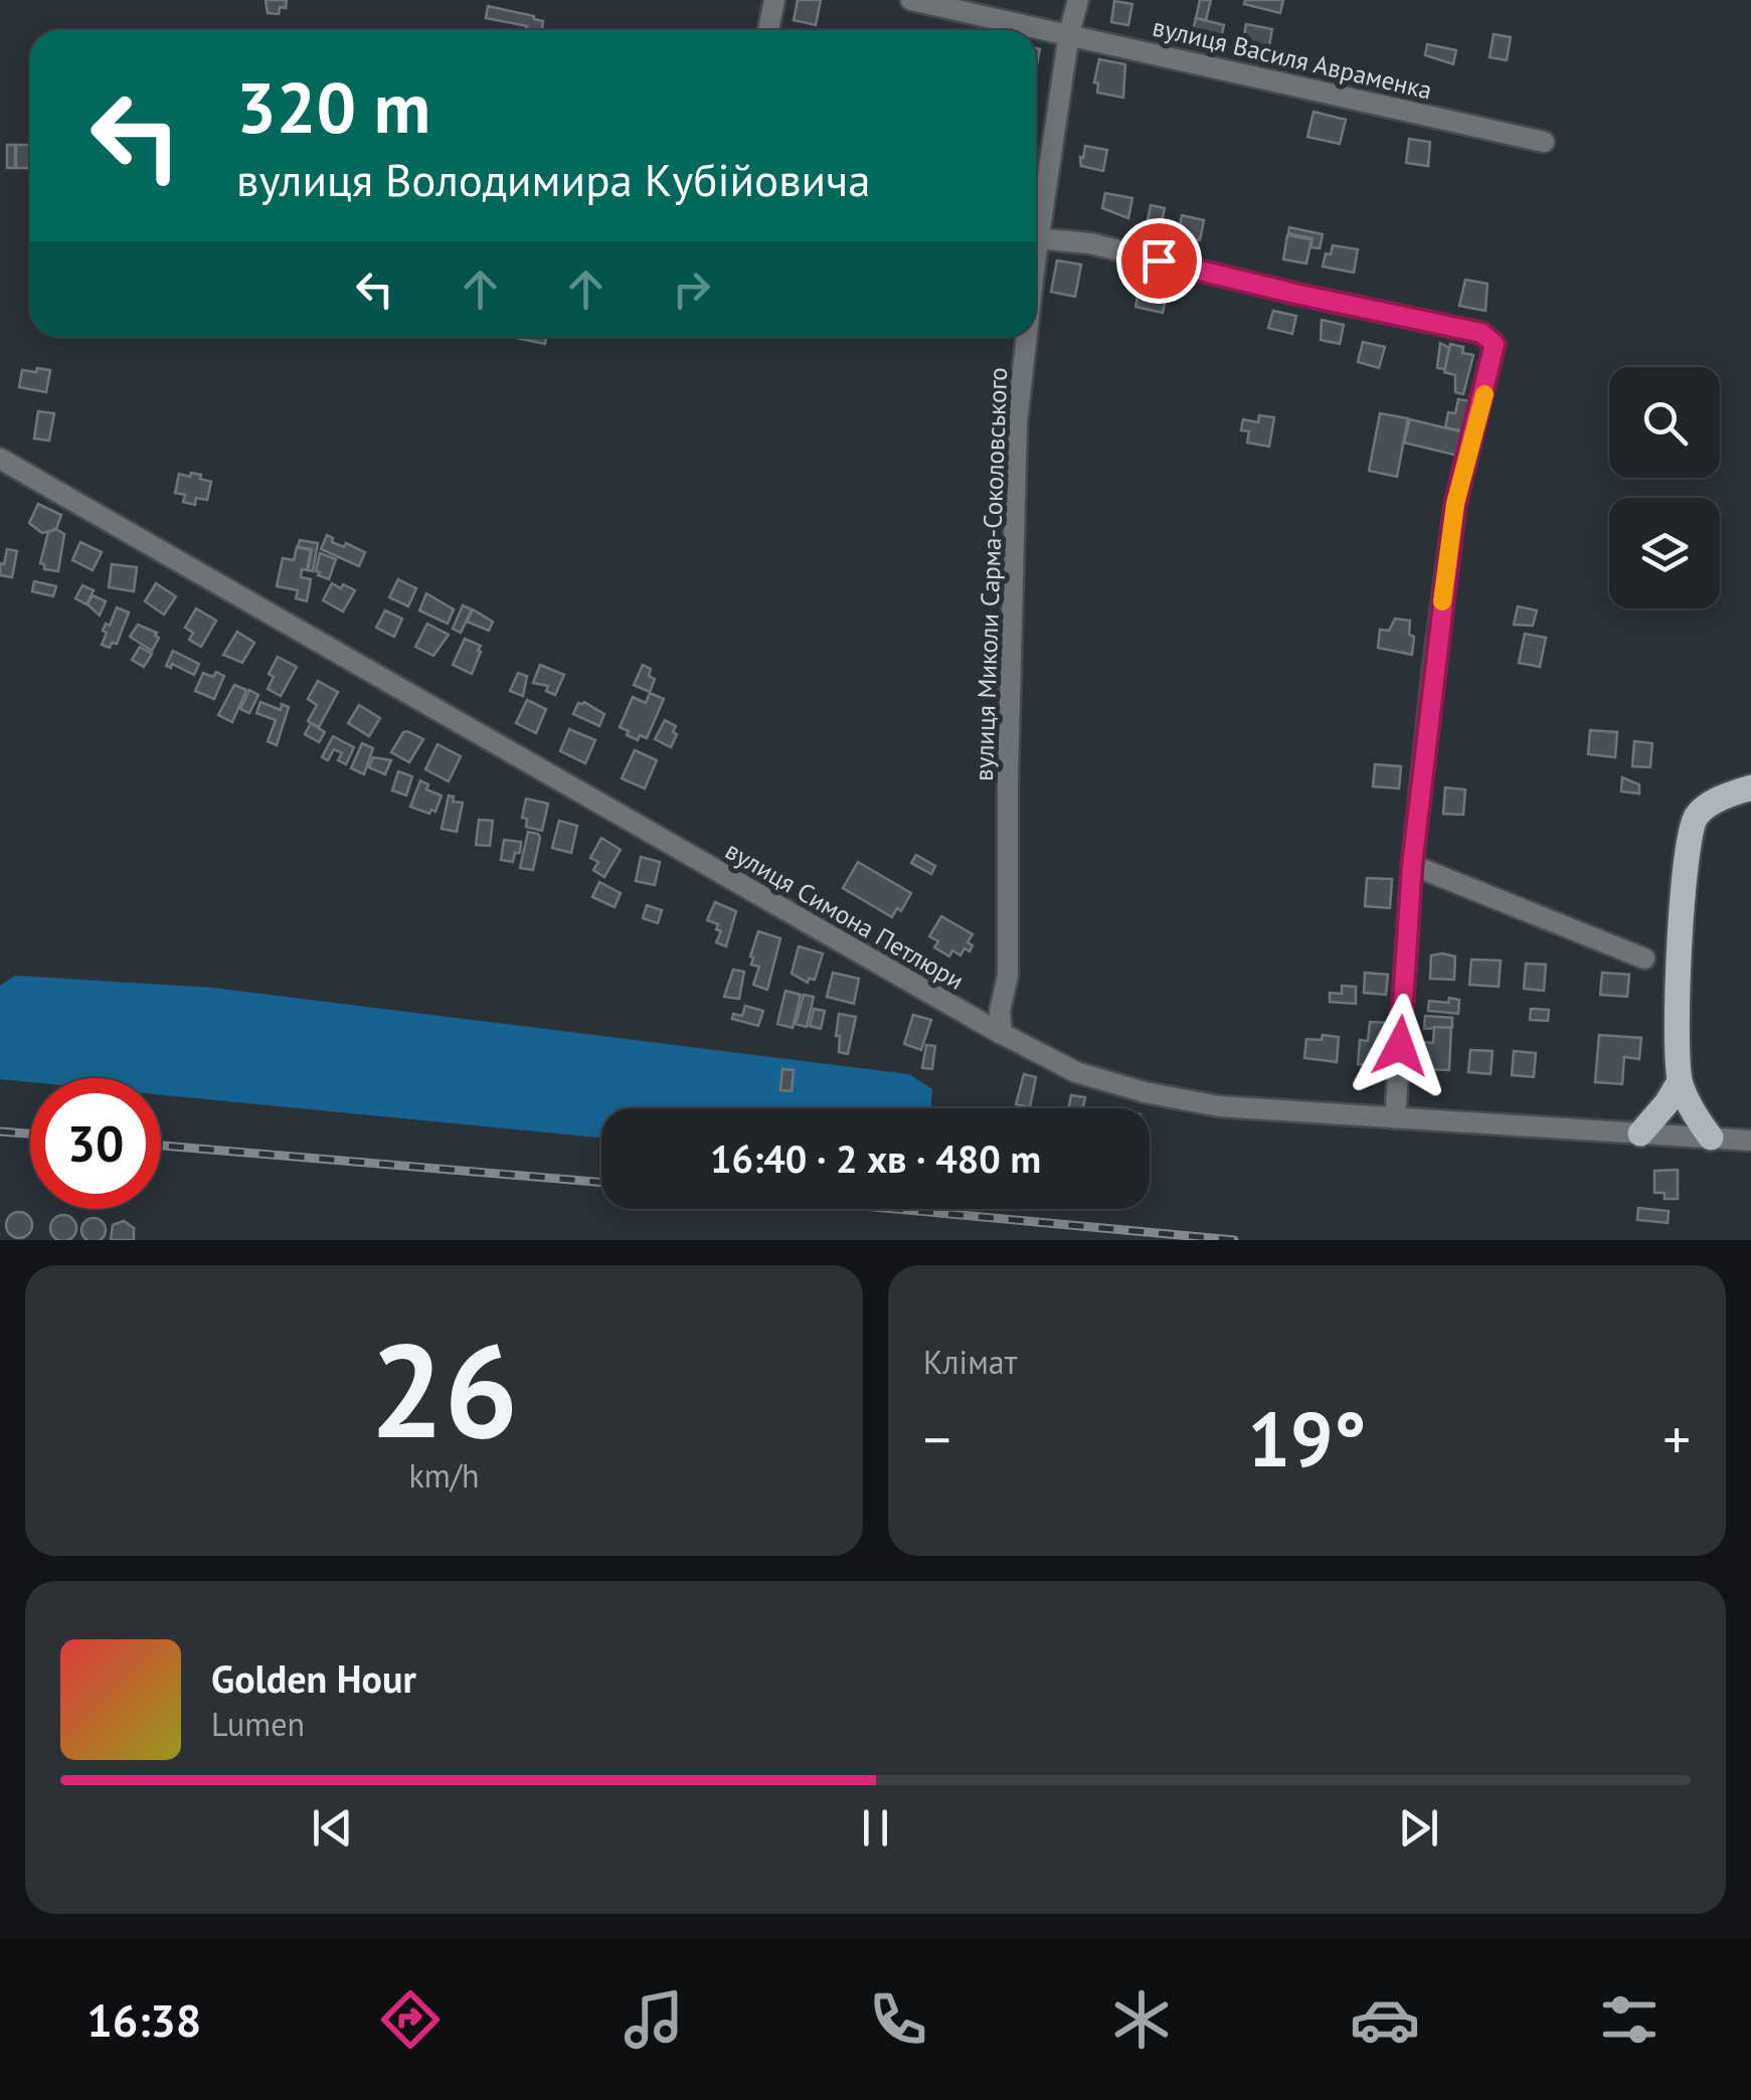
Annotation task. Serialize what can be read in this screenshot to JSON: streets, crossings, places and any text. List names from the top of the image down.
{
  "streets": {
    "street": ["вулиця Василя Авраменка", "вулиця Миколи Сарма-Соколовського", "вулиця Симона Петлюри"]
  },
  "crossings": [
    ["вулиця Василя Авраменка", "вулиця Миколи Сарма-Соколовського"],
    ["вулиця Миколи Сарма-Соколовського", "вулиця Симона Петлюри"]
  ],
  "page": {
    "turn": ["320 m", "вулиця Володимира Кубійовича"],
    "limit": "30",
    "trip": "16:40 · 2 хв · 480 m",
    "tile": [
      ["26", "km/h"],
      "Клімат"
    ],
    "heat": ["−", "19°", "+"],
    "song": ["Golden Hour", "Lumen"],
    "tabs": "16:38"
  }
}
